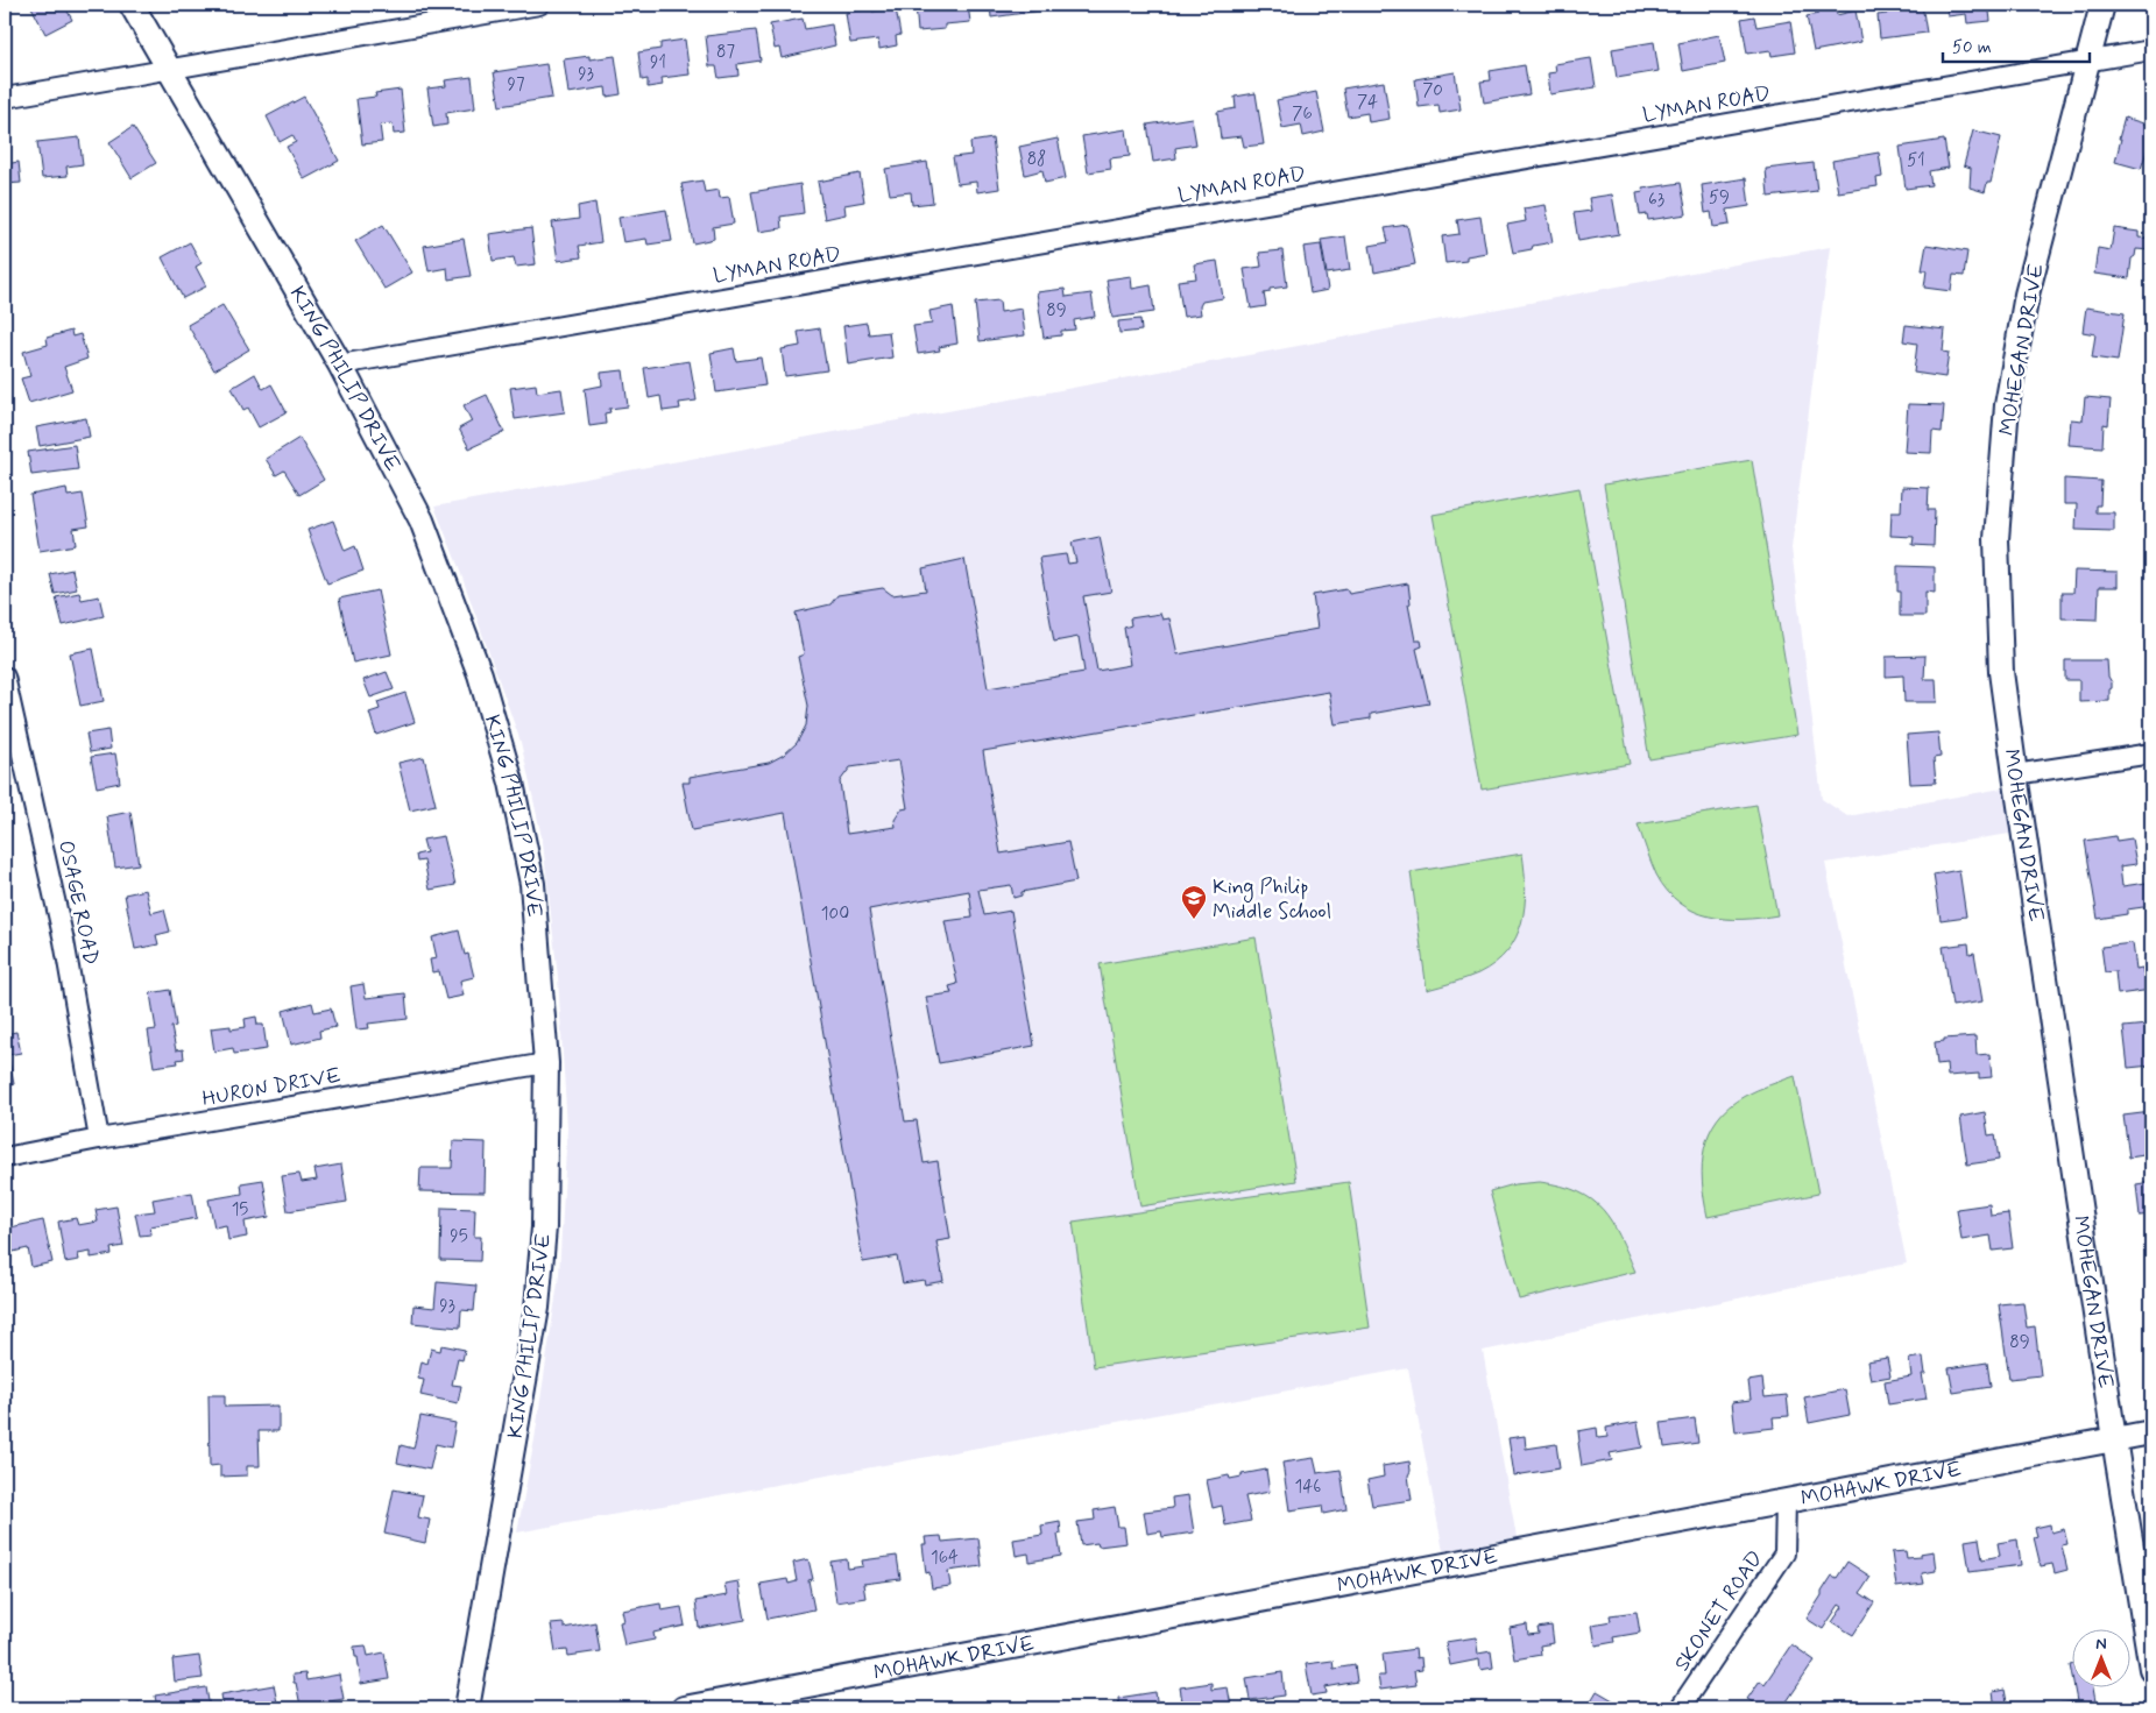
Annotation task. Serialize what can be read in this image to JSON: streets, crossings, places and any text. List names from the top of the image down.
{
  "streets": {
    "street": [
      "LYMAN ROAD",
      "MOHEGAN DRIVE",
      "KING PHILIP DRIVE",
      "OSAGE ROAD",
      "HURON DRIVE",
      "MOHAWK DRIVE",
      "SKONET ROAD"
    ]
  },
  "crossings": [
    ["LYMAN ROAD", "MOHEGAN DRIVE"],
    ["LYMAN ROAD", "KING PHILIP DRIVE"],
    ["MOHEGAN DRIVE", "MOHAWK DRIVE"],
    ["KING PHILIP DRIVE", "HURON DRIVE"],
    ["OSAGE ROAD", "HURON DRIVE"],
    ["MOHAWK DRIVE", "SKONET ROAD"]
  ],
  "places": {
    "school or university": ["King Philip Middle School"]
  },
  "house_numbers": [
    "87",
    "91",
    "93",
    "97",
    "70",
    "74",
    "76",
    "88",
    "51",
    "59",
    "63",
    "89",
    "100",
    "15",
    "95",
    "93",
    "89",
    "146",
    "164"
  ],
  "scale_bar": "50 m",
  "north": "top"
}
